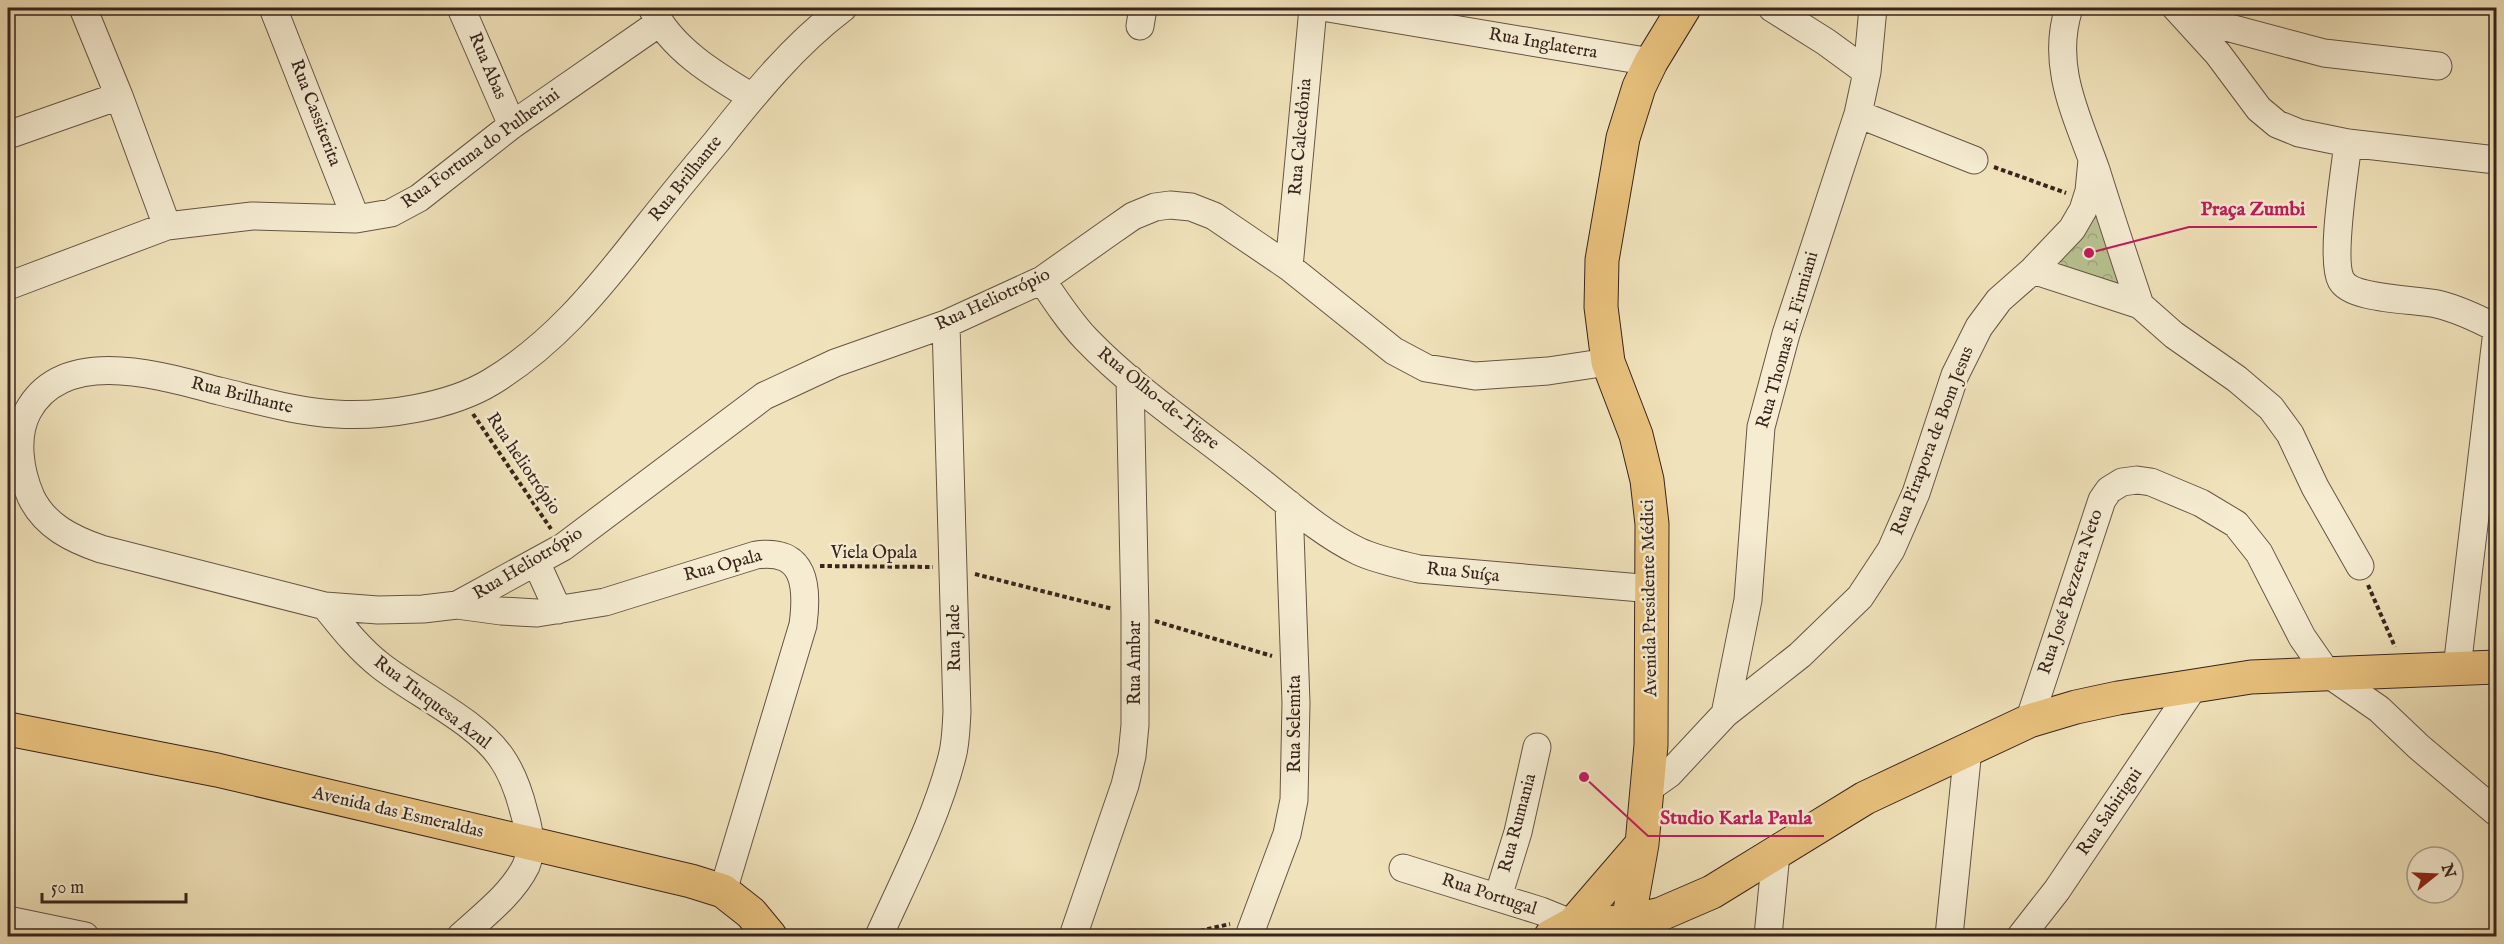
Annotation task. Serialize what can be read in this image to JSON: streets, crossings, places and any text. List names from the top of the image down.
{
  "streets": {
    "main road": ["Avenida Presidente Médici", "Avenida das Esmeraldas"],
    "street": [
      "Rua Inglaterra",
      "Rua Abas",
      "Rua Cassiterita",
      "Rua Calcedônia",
      "Rua Fortuna do Pulherini",
      "Rua Brilhante",
      "Rua Heliotrópio",
      "Rua Thomas E. Firmiani",
      "Rua Olho-de-Tigre",
      "Rua Pirapora de Bom Jesus",
      "Rua Opala",
      "Rua Suíça",
      "Rua José Bezzera Neto",
      "Rua Jade",
      "Rua Ambar",
      "Rua Turquesa Azul",
      "Rua Selemita",
      "Rua Sabirigui",
      "Rua Rumania",
      "Rua Portugal"
    ],
    "path": ["Rua heliotrópio", "Viela Opala"]
  },
  "crossings": [
    ["Rua Inglaterra", "Avenida Presidente Médici"],
    ["Rua Abas", "Rua Fortuna do Pulherini"],
    ["Rua Cassiterita", "Rua Fortuna do Pulherini"],
    ["Rua Calcedônia", "Rua Heliotrópio"],
    ["Rua Brilhante", "Rua Heliotrópio"],
    ["Rua Brilhante", "Rua heliotrópio"],
    ["Rua Brilhante", "Rua Opala"],
    ["Rua Brilhante", "Rua Turquesa Azul"],
    ["Rua Heliotrópio", "Rua Olho-de-Tigre"],
    ["Rua Heliotrópio", "Rua heliotrópio"],
    ["Rua Heliotrópio", "Rua Opala"],
    ["Rua Heliotrópio", "Avenida Presidente Médici"],
    ["Rua Heliotrópio", "Rua Jade"],
    ["Rua Thomas E. Firmiani", "Rua Pirapora de Bom Jesus"],
    ["Rua Olho-de-Tigre", "Rua Suíça"],
    ["Rua Olho-de-Tigre", "Rua Ambar"],
    ["Rua Olho-de-Tigre", "Rua Selemita"],
    ["Rua Pirapora de Bom Jesus", "Avenida Presidente Médici"],
    ["Viela Opala", "Rua Opala"],
    ["Viela Opala", "Rua Jade"],
    ["Rua Suíça", "Avenida Presidente Médici"],
    ["Rua Suíça", "Rua Selemita"],
    ["Avenida Presidente Médici", "Rua Portugal"],
    ["Rua Turquesa Azul", "Avenida das Esmeraldas"],
    ["Rua Rumania", "Rua Portugal"]
  ],
  "places": ["Praça Zumbi", "Studio Karla Paula"],
  "scale_bar": "50 m",
  "north": "right"
}
